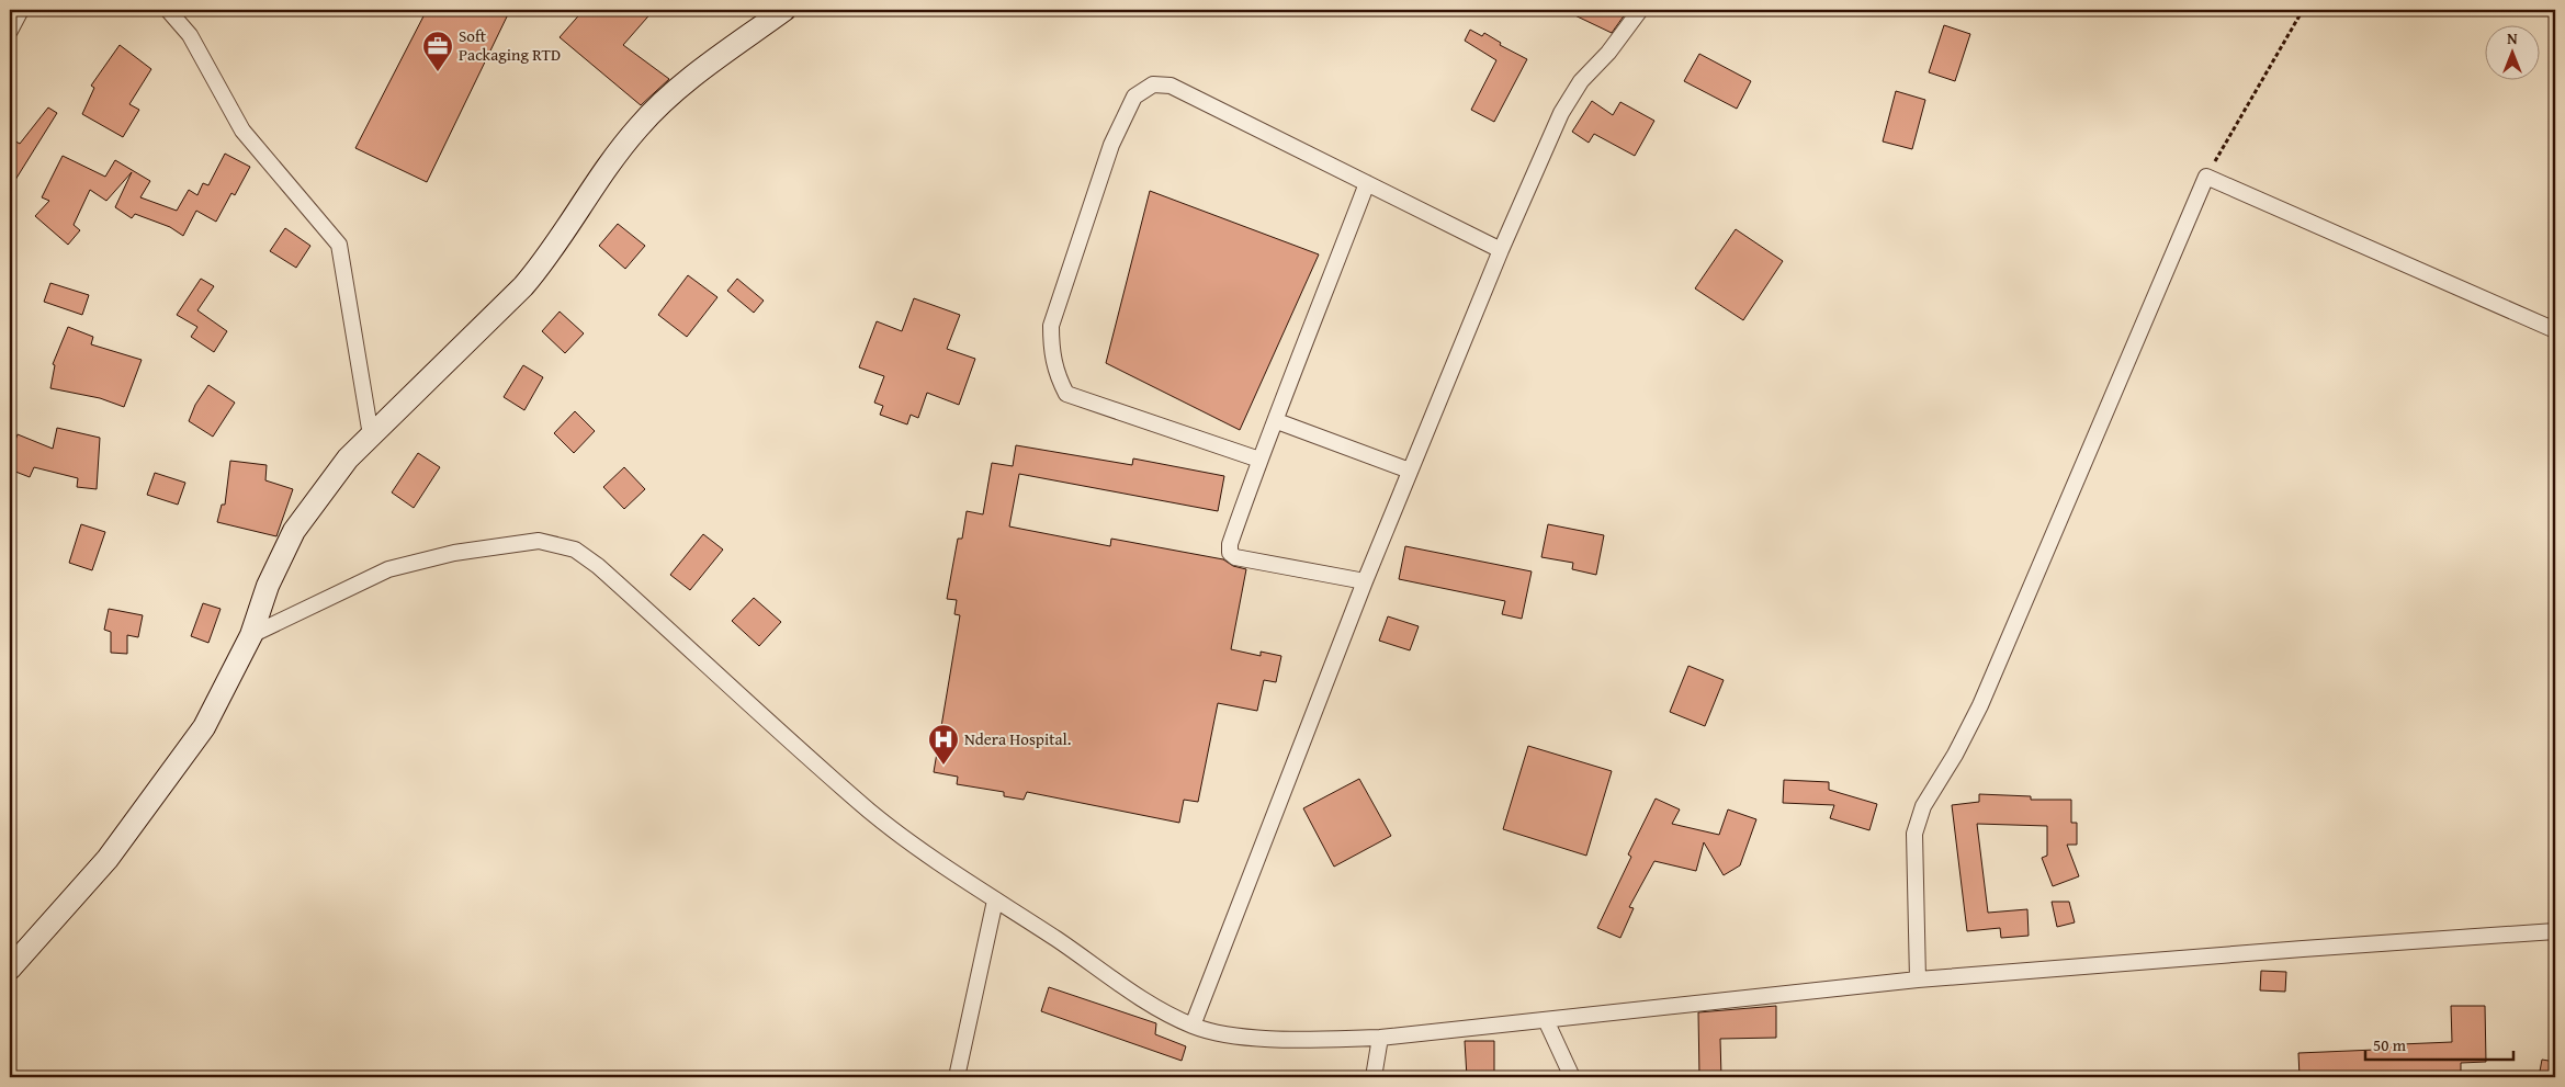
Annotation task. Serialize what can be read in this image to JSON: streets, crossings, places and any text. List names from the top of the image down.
{
  "places": {
    "office": ["Soft Packaging RTD"],
    "hospital": ["Ndera Hospital."]
  },
  "scale_bar": "50 m",
  "north": "top"
}
